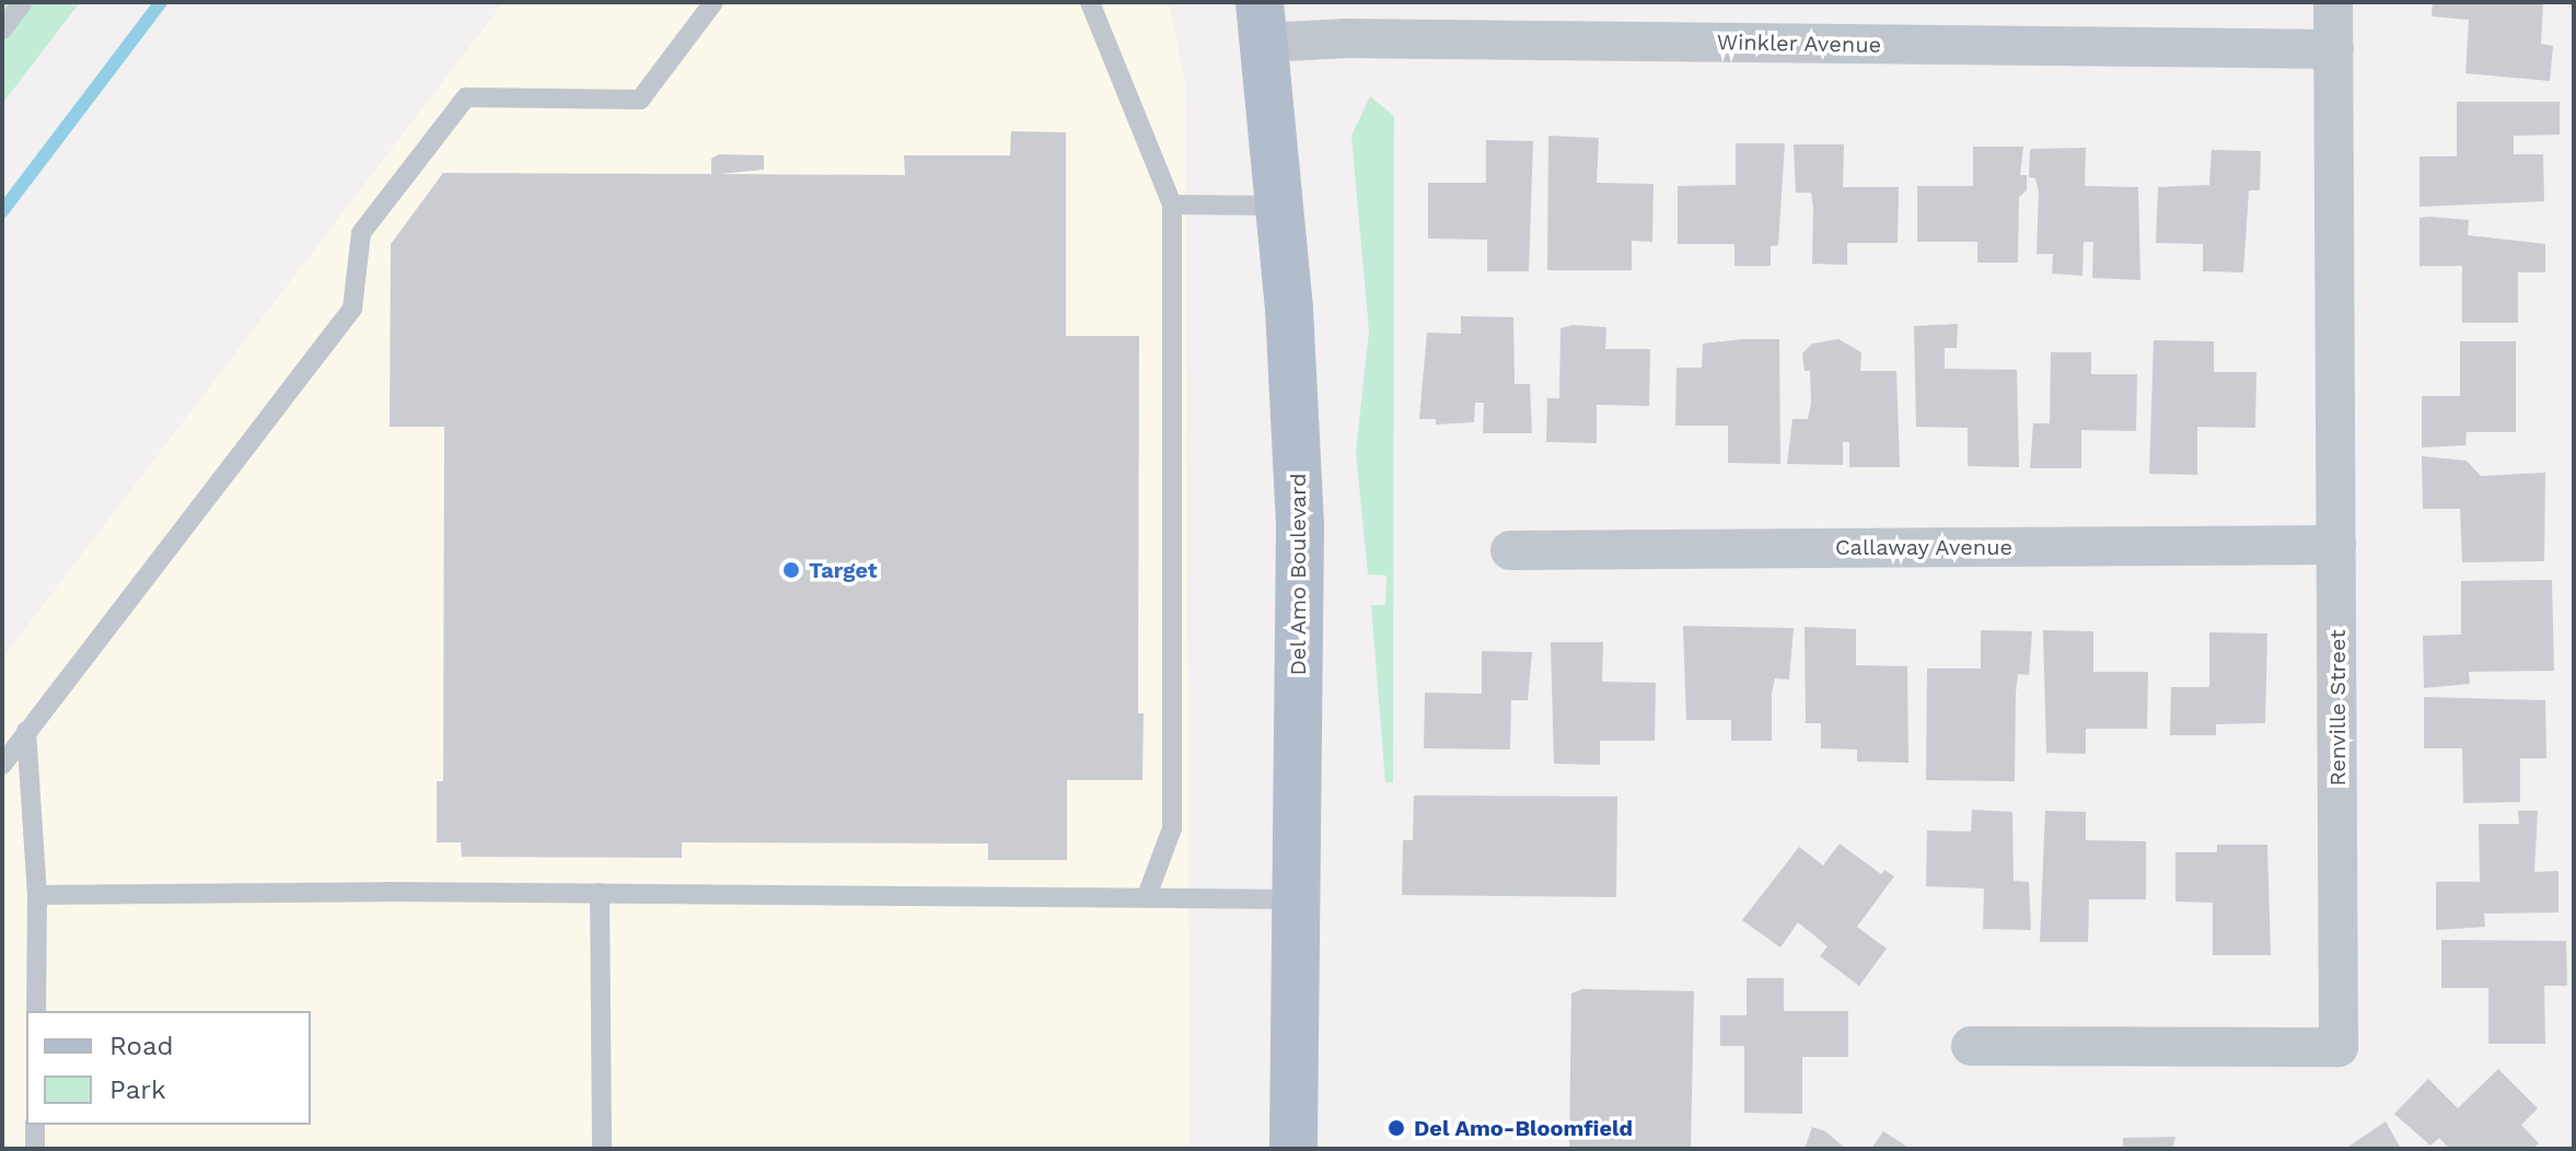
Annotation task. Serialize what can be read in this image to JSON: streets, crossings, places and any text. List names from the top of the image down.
{
  "streets": {
    "main road": ["Del Amo Boulevard"],
    "street": ["Winkler Avenue", "Callaway Avenue", "Renville Street"]
  },
  "crossings": [
    ["Winkler Avenue", "Del Amo Boulevard"],
    ["Winkler Avenue", "Renville Street"],
    ["Callaway Avenue", "Renville Street"]
  ],
  "places": ["Target", "Del Amo-Bloomfield"],
  "legend": ["Road", "Park"]
}
